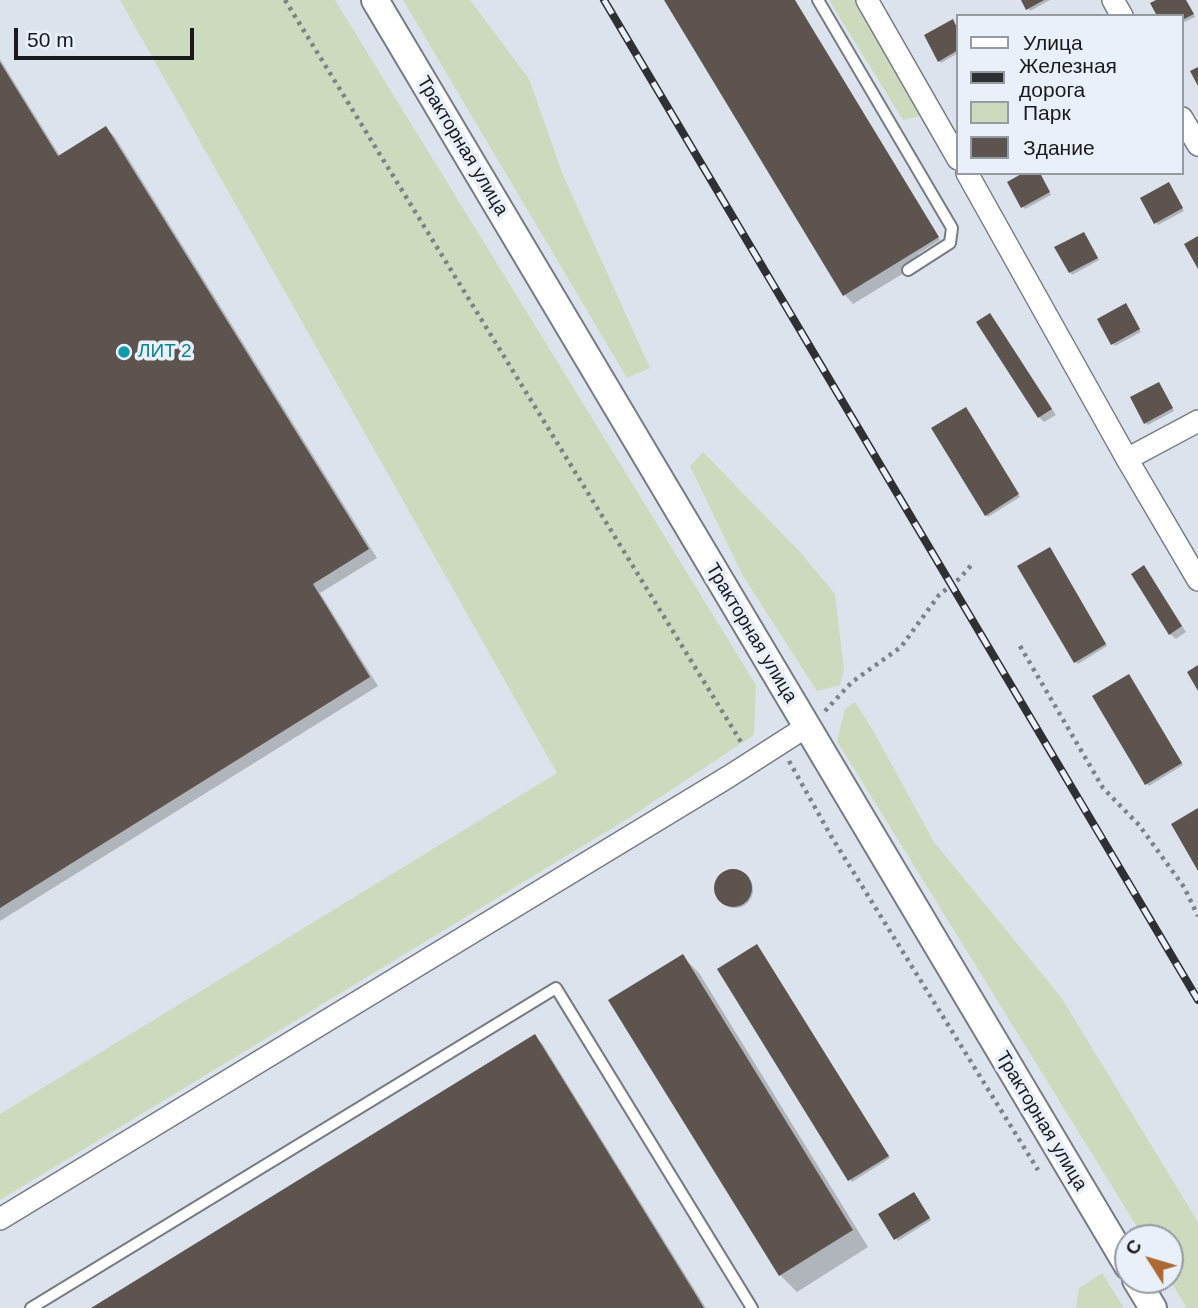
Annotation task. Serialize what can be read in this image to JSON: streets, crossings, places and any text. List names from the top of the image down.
{
  "streets": {
    "street": ["Тракторная улица"]
  },
  "places": ["ЛИТ 2"],
  "legend": [
    "Улица",
    "Железная дорога",
    "Парк",
    "Здание"
  ],
  "scale_bar": "50 m",
  "north": "top left"
}
